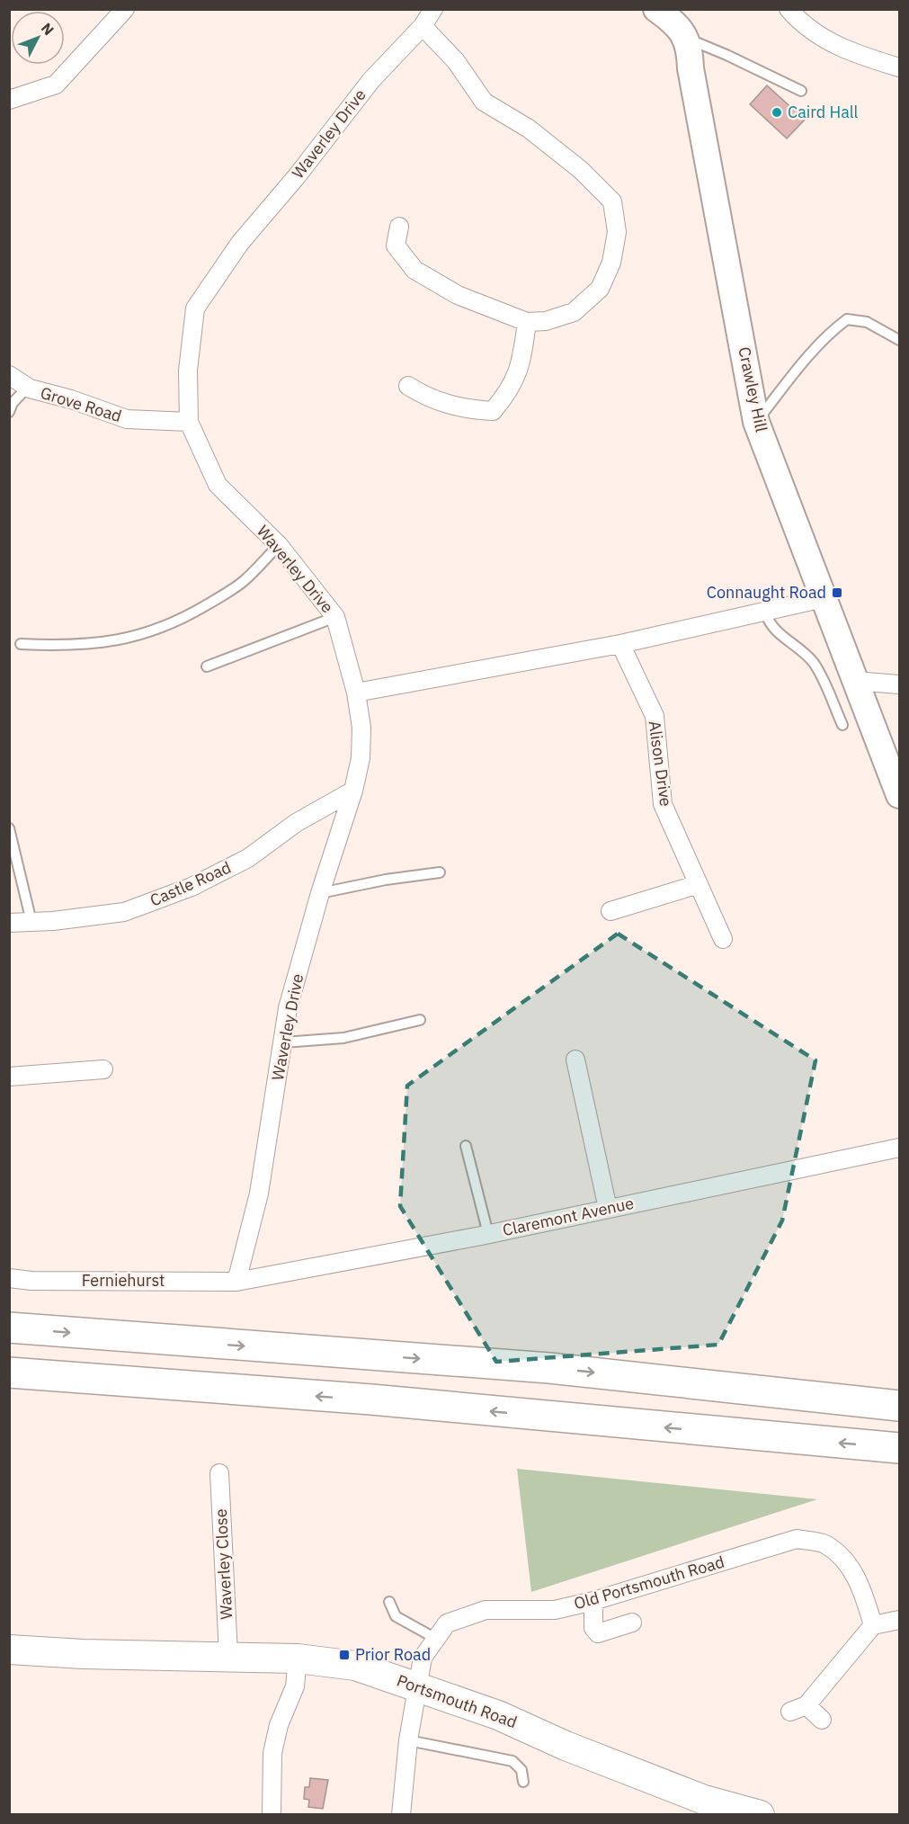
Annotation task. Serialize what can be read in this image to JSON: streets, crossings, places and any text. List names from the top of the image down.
{
  "streets": {
    "main road": ["Portsmouth Road"],
    "street": [
      "Waverley Drive",
      "Crawley Hill",
      "Grove Road",
      "Alison Drive",
      "Castle Road",
      "Claremont Avenue",
      "Ferniehurst",
      "Waverley Close",
      "Old Portsmouth Road"
    ]
  },
  "crossings": [
    ["Waverley Drive", "Grove Road"],
    ["Waverley Drive", "Castle Road"],
    ["Waverley Drive", "Claremont Avenue"],
    ["Waverley Drive", "Ferniehurst"],
    ["Claremont Avenue", "Ferniehurst"],
    ["Waverley Close", "Portsmouth Road"],
    ["Old Portsmouth Road", "Portsmouth Road"]
  ],
  "places": {
    "other": ["Caird Hall"],
    "transit": ["Connaught Road", "Prior Road"]
  },
  "north": "top right"
}
